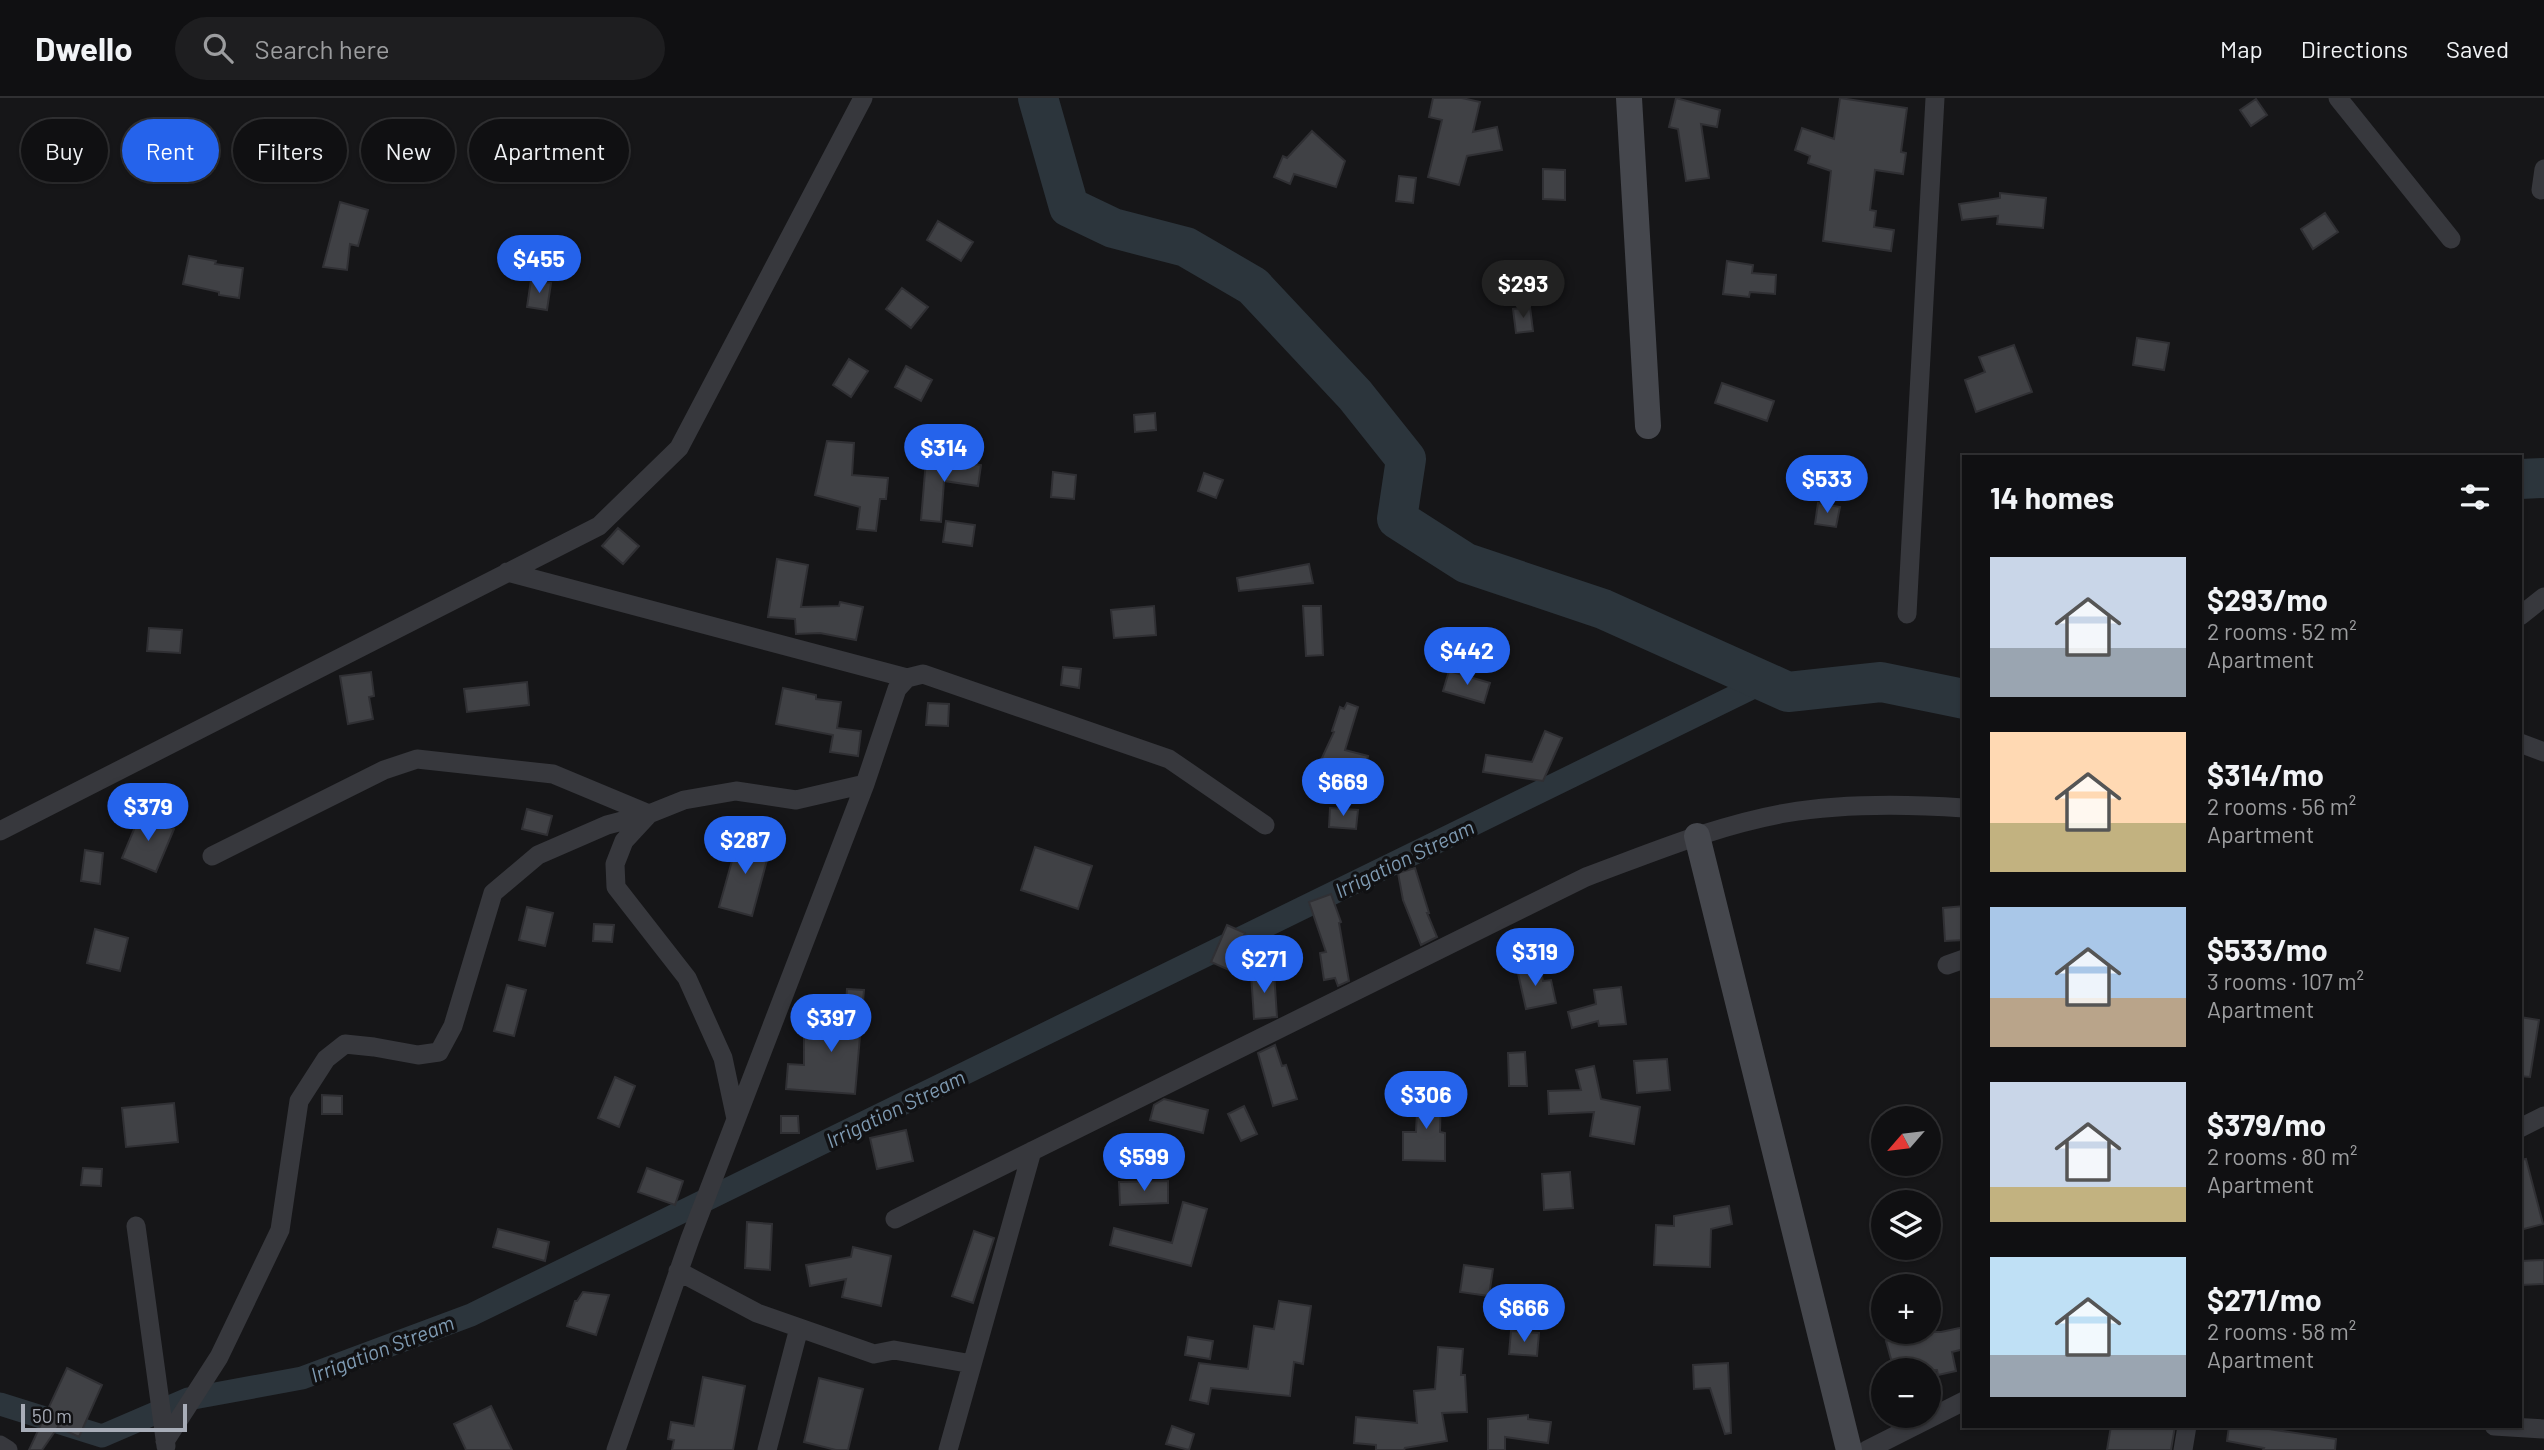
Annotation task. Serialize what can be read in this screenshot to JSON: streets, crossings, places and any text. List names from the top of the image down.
{
  "water": ["Irrigation Stream"],
  "scale_bar": "50 m",
  "north": "bottom left",
  "page": {
    "header": "Dwello",
    "search": "Search here",
    "nav": ["Map", "Directions", "Saved"],
    "chip": [
      "Buy",
      "Rent",
      "Filters",
      "New",
      "Apartment"
    ],
    "price": [
      "$455",
      "$293",
      "$314",
      "$533",
      "$442",
      "$669",
      "$379",
      "$287",
      "$319",
      "$271",
      "$397",
      "$306",
      "$599",
      "$666"
    ],
    "heading": "14 homes",
    "list": [
      {
        "name": "$293/mo",
        "note": "2 rooms · 52 m² · Apartment"
      },
      {
        "name": "$314/mo",
        "note": "2 rooms · 56 m² · Apartment"
      },
      {
        "name": "$533/mo",
        "note": "3 rooms · 107 m² · Apartment"
      },
      {
        "name": "$379/mo",
        "note": "2 rooms · 80 m² · Apartment"
      },
      {
        "name": "$271/mo",
        "note": "2 rooms · 58 m² · Apartment"
      }
    ],
    "map_buttons": ["+", "−"],
    "scale": "50 m"
  }
}
